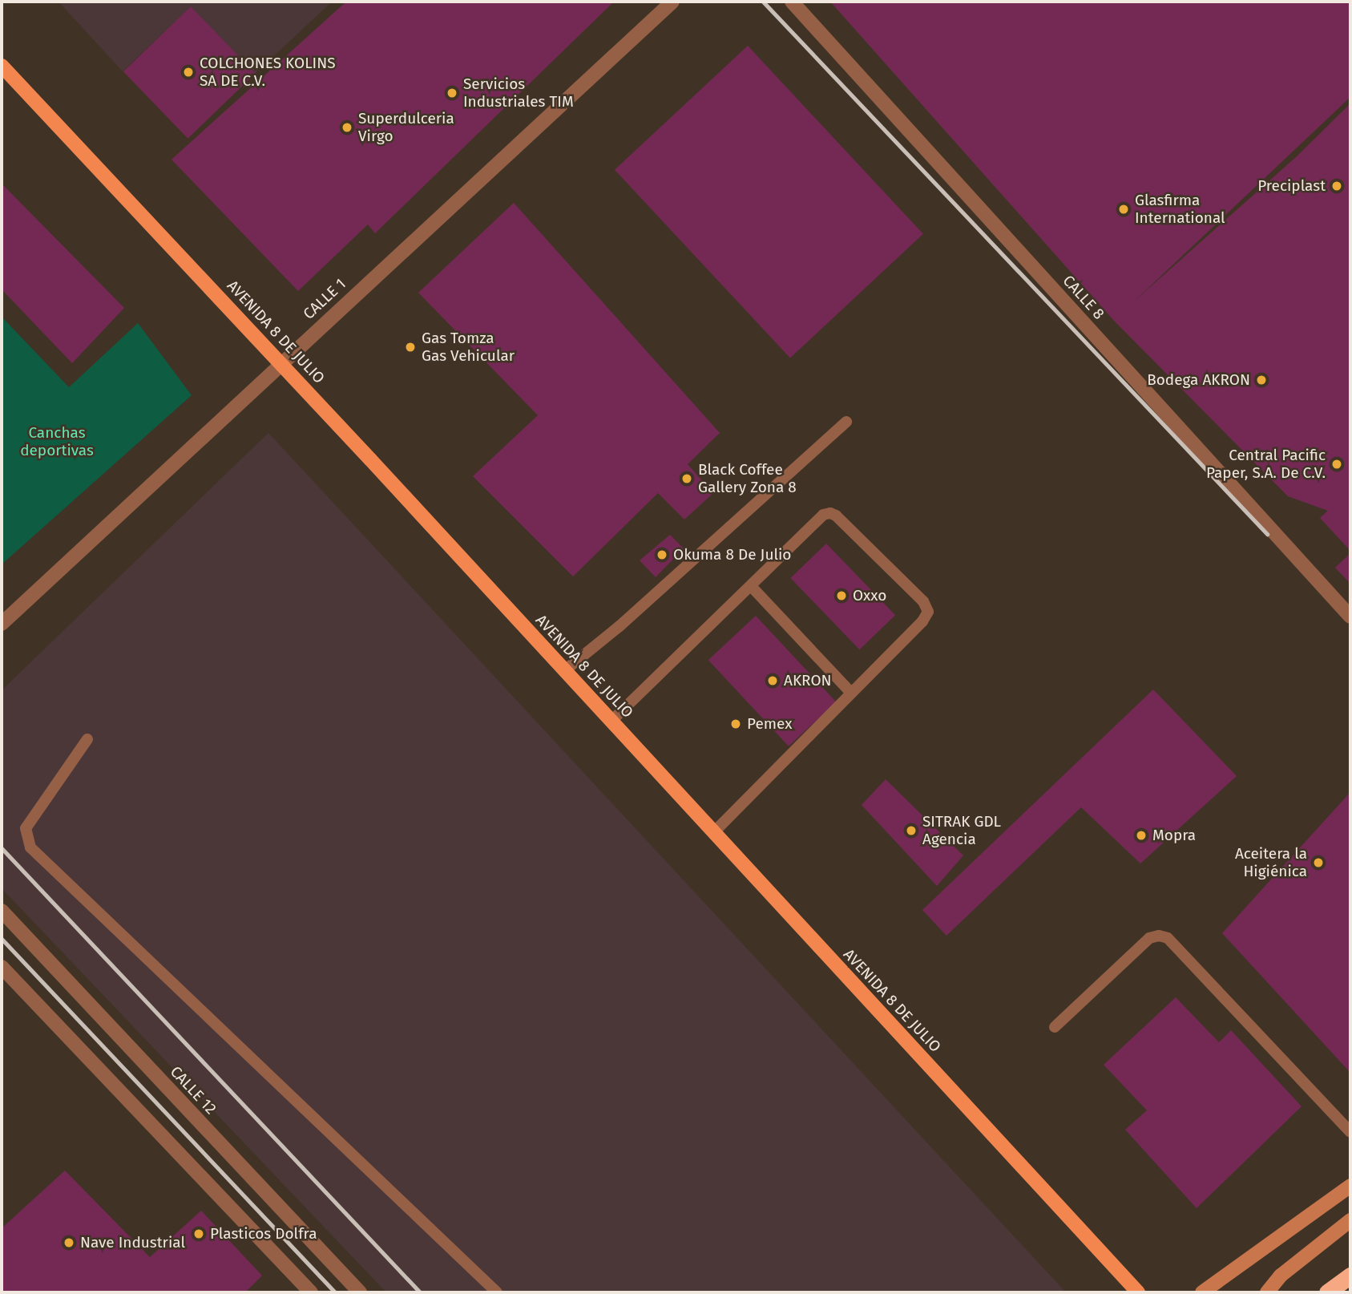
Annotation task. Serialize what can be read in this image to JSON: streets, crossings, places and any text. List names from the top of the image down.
{
  "streets": {
    "main road": ["AVENIDA 8 DE JULIO"],
    "street": ["CALLE 8", "CALLE 1", "CALLE 12"]
  },
  "crossings": [
    ["CALLE 1", "AVENIDA 8 DE JULIO"]
  ],
  "parks": ["Canchas deportivas"],
  "places": [
    "COLCHONES KOLINS SA DE C.V.",
    "Servicios Industriales TIM",
    "Superdulceria Virgo",
    "Preciplast",
    "Glasfirma International",
    "Gas Tomza Gas Vehicular",
    "Bodega AKRON",
    "Central Pacific Paper, S.A. De C.V.",
    "Black Coffee Gallery Zona 8",
    "Okuma 8 De Julio",
    "Oxxo",
    "AKRON",
    "Pemex",
    "SITRAK GDL Agencia",
    "Mopra",
    "Aceitera la Higiénica",
    "Plasticos Dolfra",
    "Nave Industrial"
  ]
}
